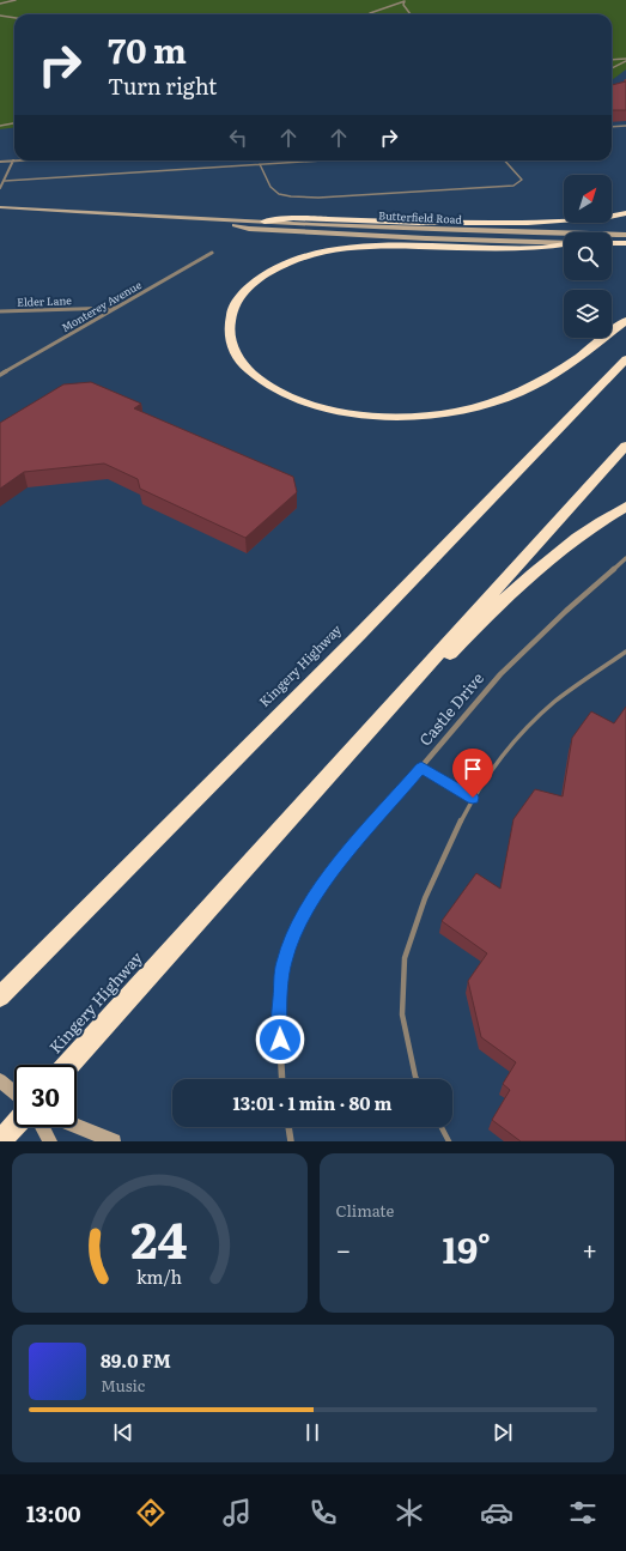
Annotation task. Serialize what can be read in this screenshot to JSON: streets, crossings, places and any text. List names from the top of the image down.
{
  "streets": {
    "highway": ["Kingery Highway"],
    "main road": ["Butterfield Road"],
    "street": ["Elder Lane", "Monterey Avenue", "Castle Drive"]
  },
  "crossings": [
    ["Elder Lane", "Monterey Avenue"]
  ],
  "north": "top right",
  "page": {
    "turn": ["70 m", "Turn right"],
    "limit": "30",
    "trip": "13:01 · 1 min · 80 m",
    "tile": "Climate",
    "heat": ["−", "19°", "+"],
    "song": ["89.0 FM", "Music"],
    "tabs": "13:00",
    "gauge": ["24", "km/h"]
  }
}
